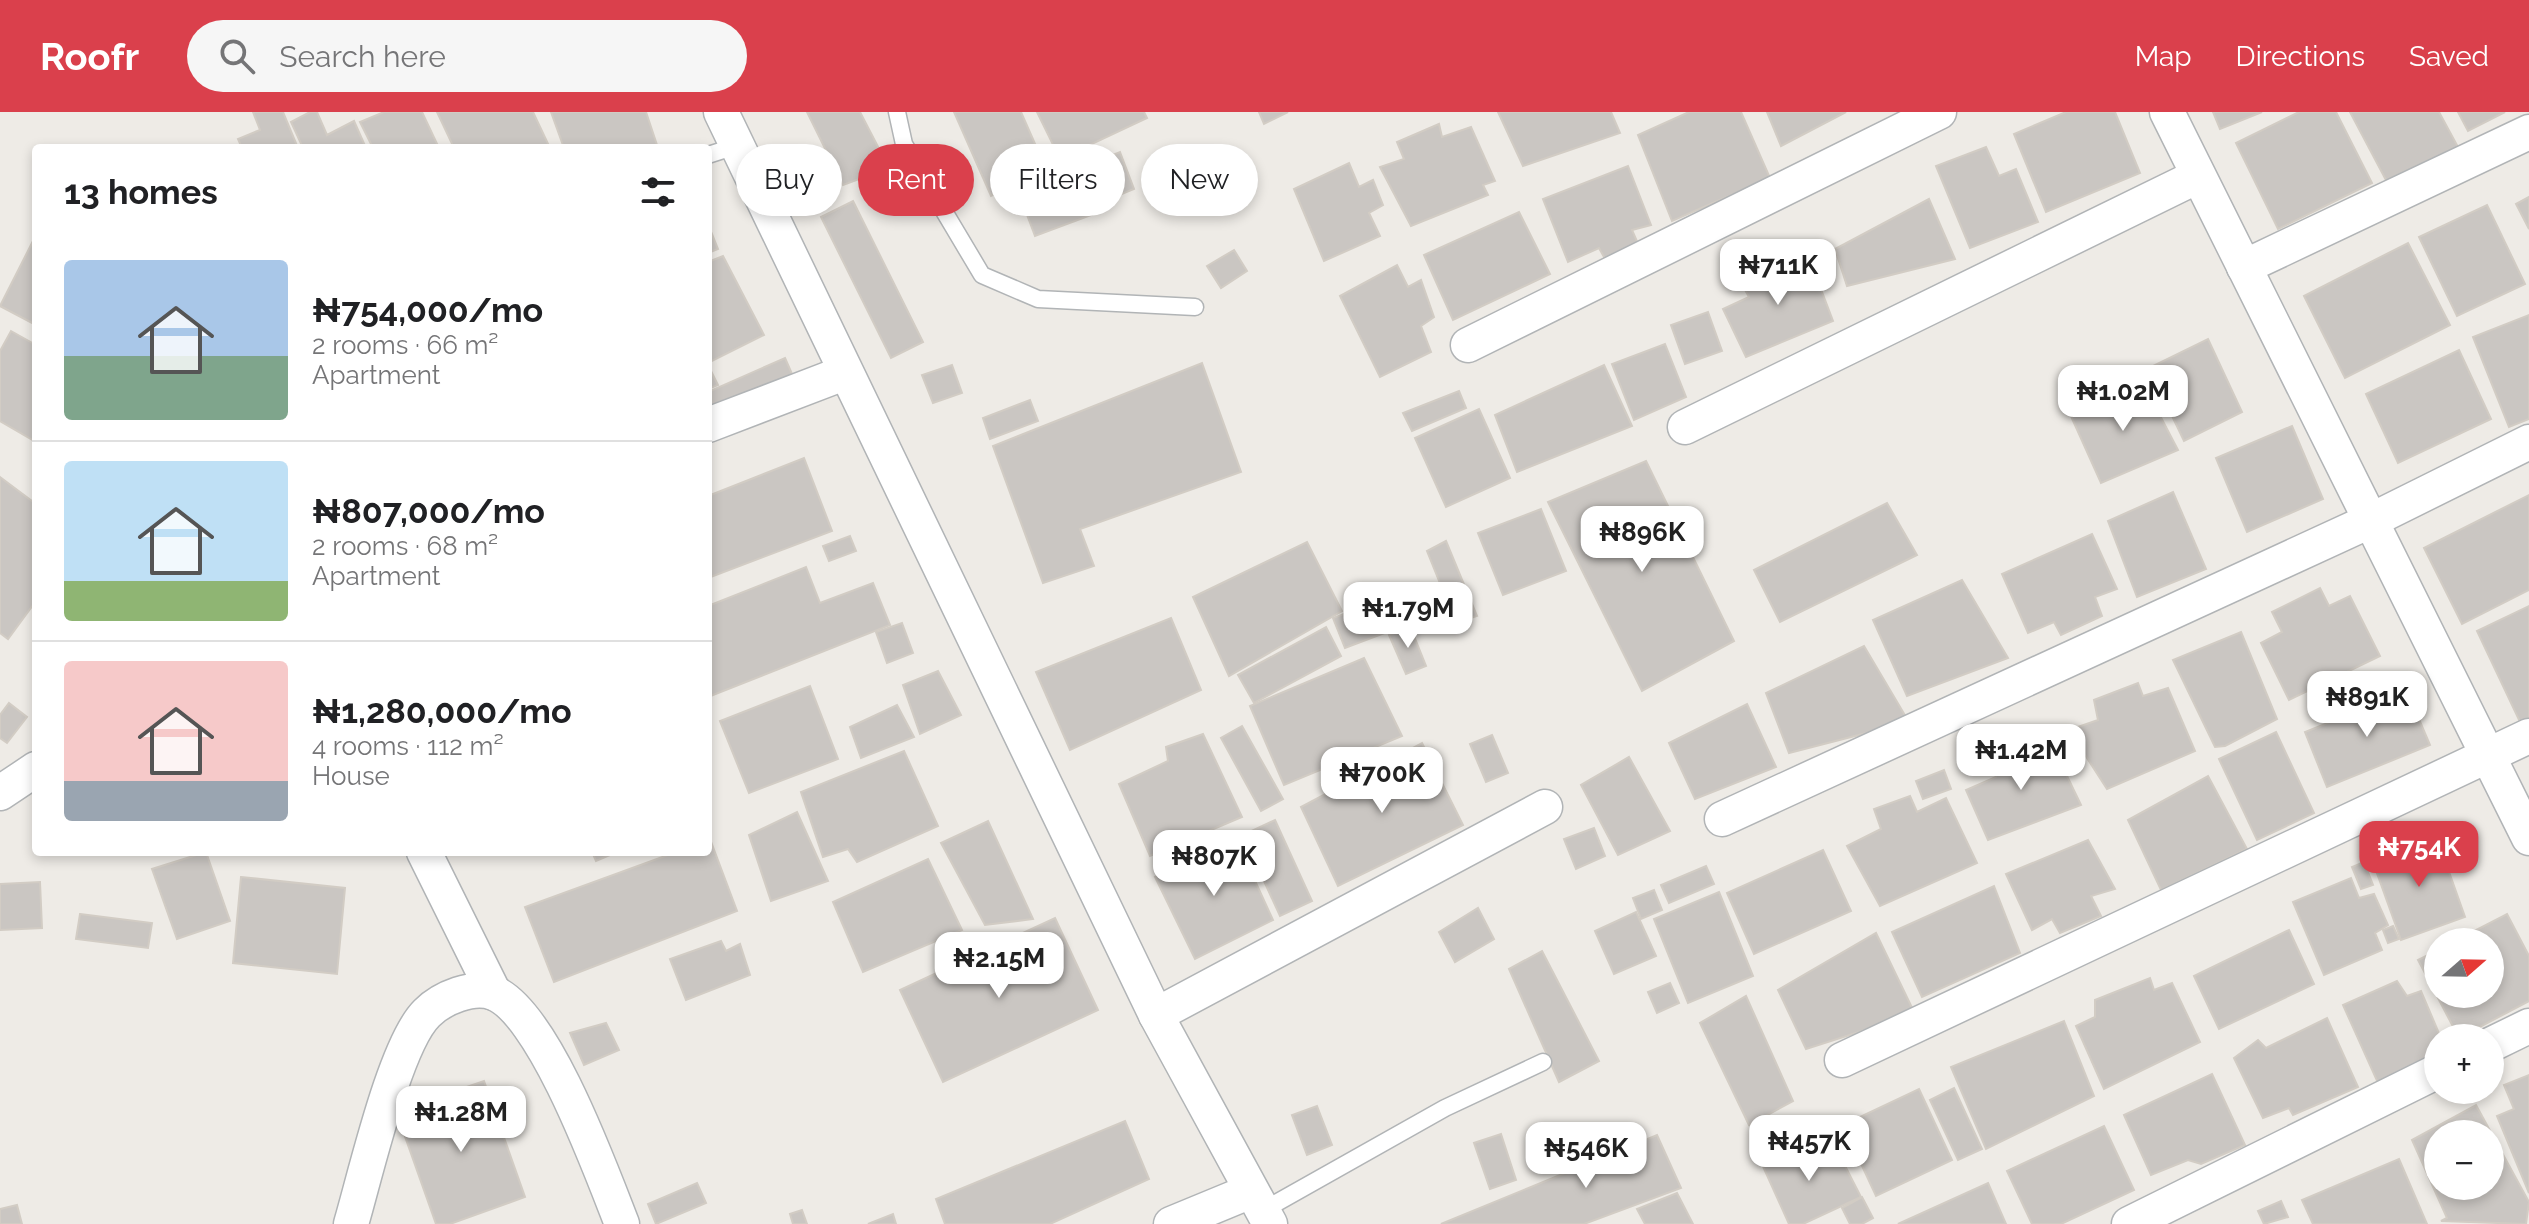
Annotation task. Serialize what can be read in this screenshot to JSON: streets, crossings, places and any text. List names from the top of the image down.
{
  "north": "right",
  "page": {
    "header": "Roofr",
    "search": "Search here",
    "nav": ["Map", "Directions", "Saved"],
    "chip": [
      "Buy",
      "Rent",
      "Filters",
      "New"
    ],
    "heading": "13 homes",
    "price": [
      "₦711K",
      "₦1.02M",
      "₦896K",
      "₦1.79M",
      "₦891K",
      "₦1.42M",
      "₦700K",
      "₦754K",
      "₦807K",
      "₦2.15M",
      "₦1.28M",
      "₦457K",
      "₦546K"
    ],
    "list": [
      {
        "name": "₦754,000/mo",
        "note": "2 rooms · 66 m² · Apartment"
      },
      {
        "name": "₦807,000/mo",
        "note": "2 rooms · 68 m² · Apartment"
      },
      {
        "name": "₦1,280,000/mo",
        "note": "4 rooms · 112 m² · House"
      }
    ],
    "map_buttons": ["+", "−"]
  }
}
